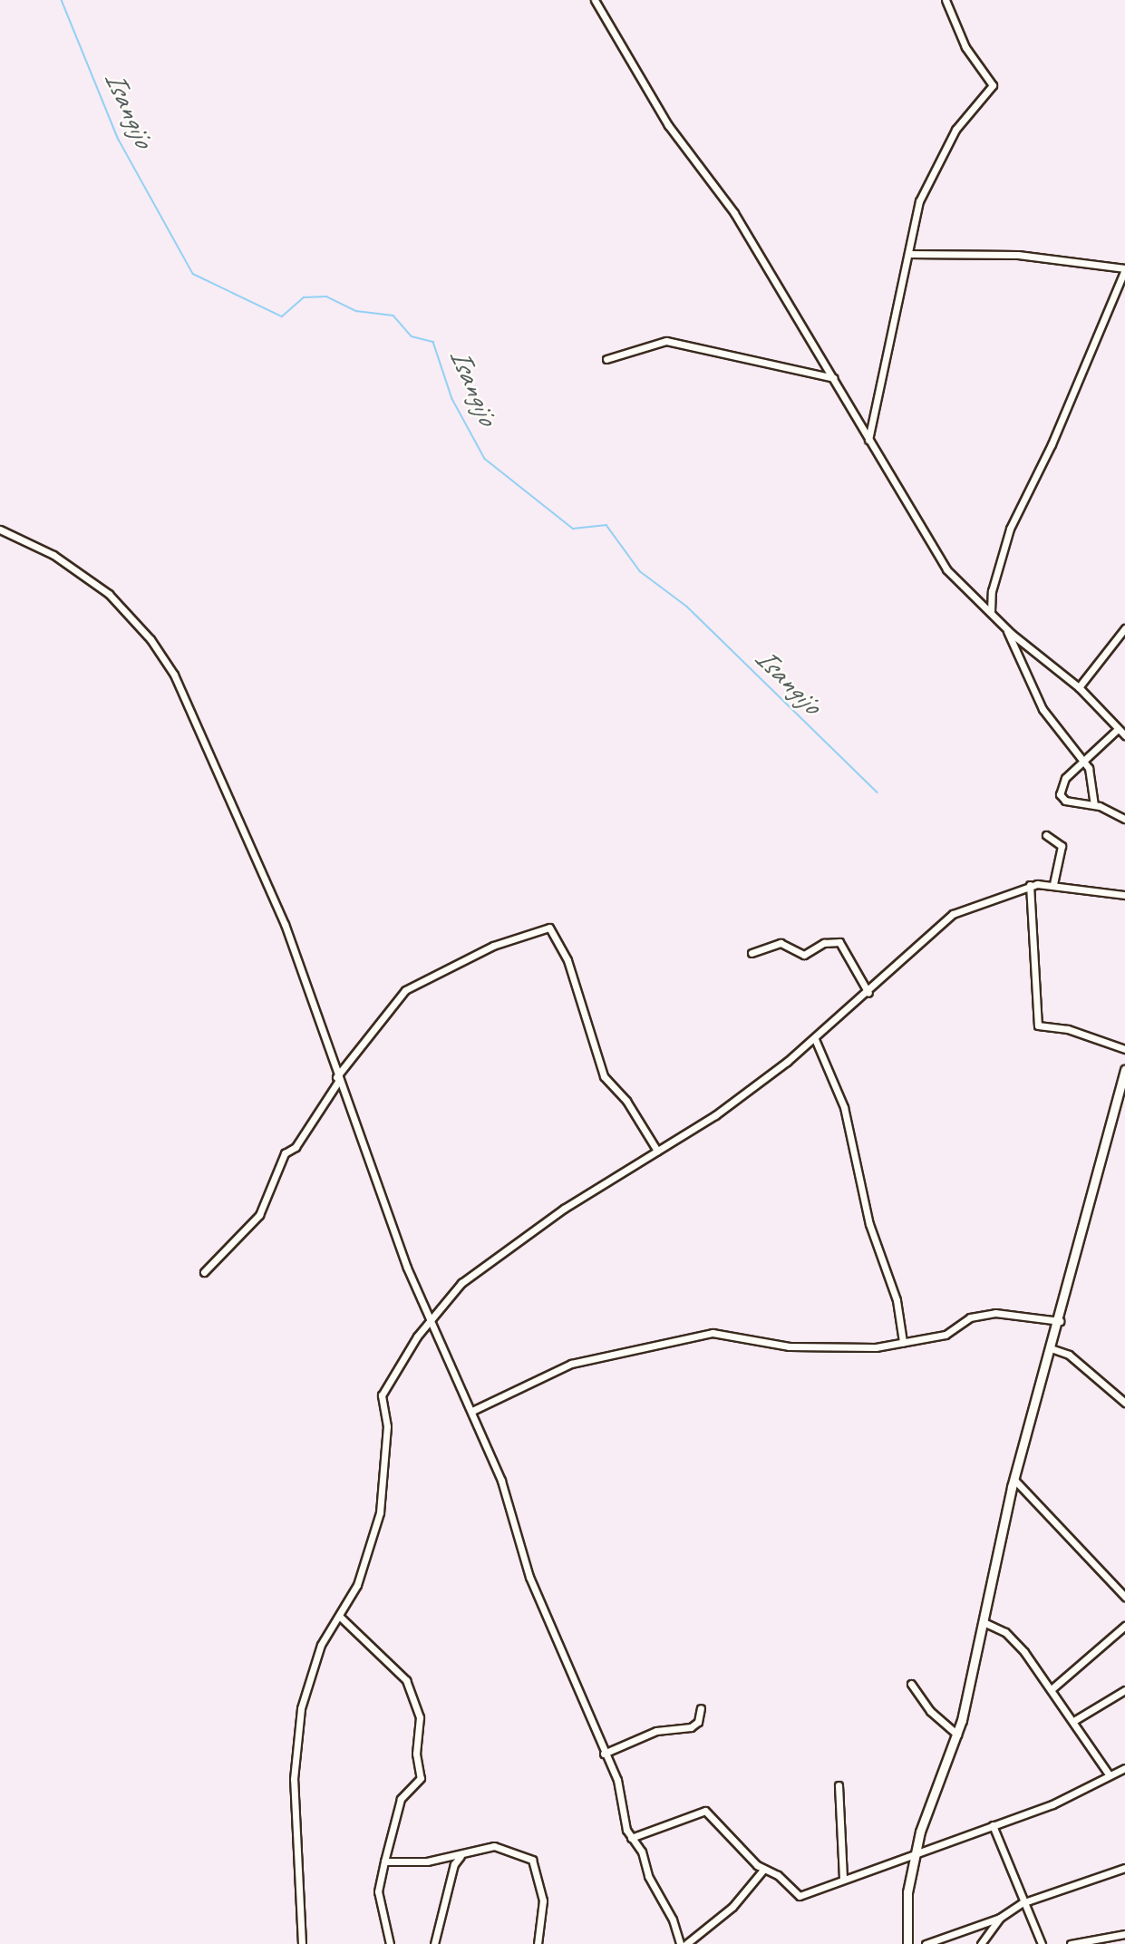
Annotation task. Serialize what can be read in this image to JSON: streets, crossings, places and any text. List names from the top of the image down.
{
  "water": ["Isangijo"]
}
